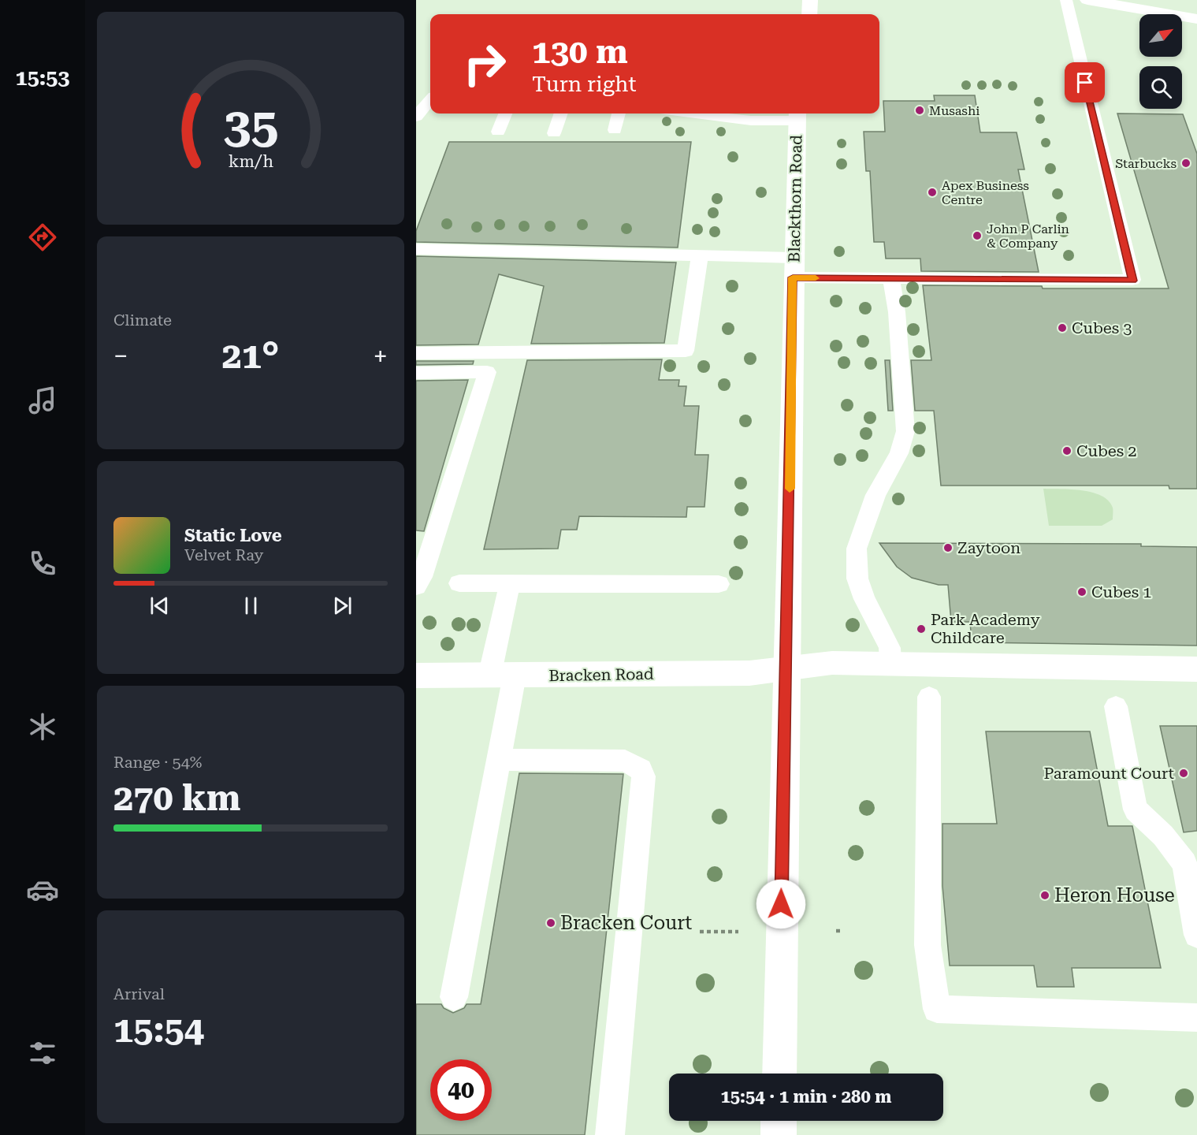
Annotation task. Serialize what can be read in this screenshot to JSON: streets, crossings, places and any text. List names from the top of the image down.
{
  "streets": {
    "street": ["Blackthorn Road", "Bracken Road"]
  },
  "crossings": [
    ["Blackthorn Road", "Bracken Road"]
  ],
  "places": [
    "Musashi",
    "Starbucks",
    "Apex Business Centre",
    "John P Carlin & Company",
    "Cubes 3",
    "Cubes 2",
    "Zaytoon",
    "Cubes 1",
    "Park Academy Childcare",
    "Paramount Court",
    "Heron House",
    "Bracken Court"
  ],
  "north": "top right",
  "page": {
    "tabs": "15:53",
    "turn": ["130 m", "Turn right"],
    "tile": [
      "Climate",
      ["Range · 54%", "270 km"],
      ["Arrival", "15:54"]
    ],
    "heat": ["−", "21°", "+"],
    "song": ["Static Love", "Velvet Ray"],
    "limit": "40",
    "trip": "15:54 · 1 min · 280 m",
    "gauge": ["35", "km/h"]
  }
}
